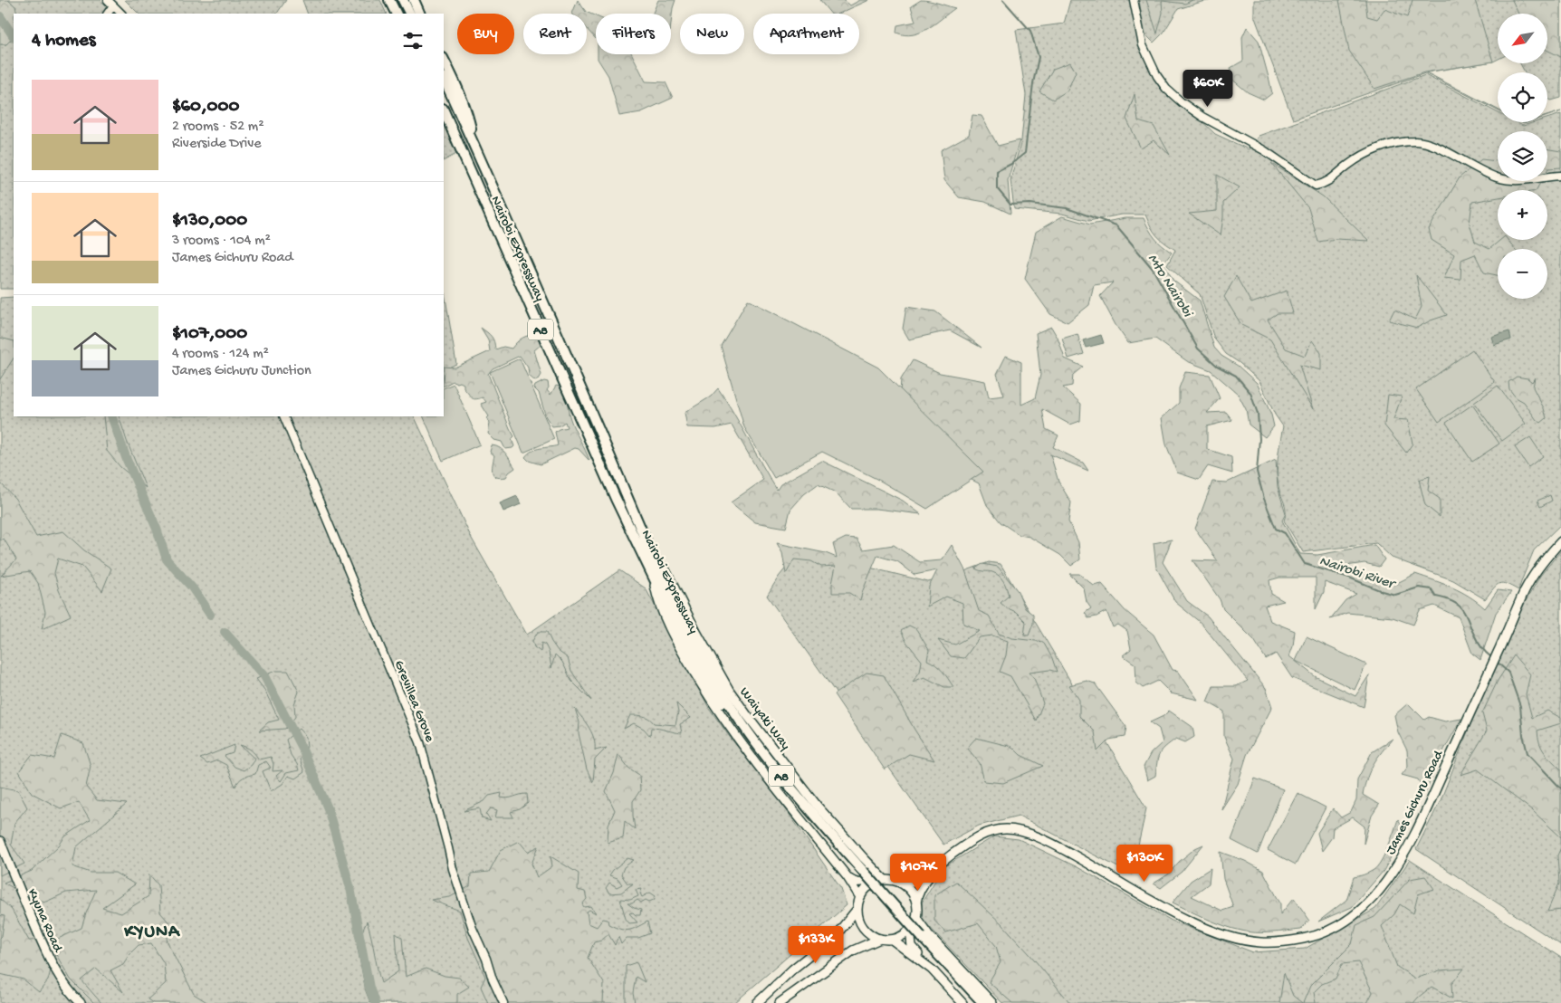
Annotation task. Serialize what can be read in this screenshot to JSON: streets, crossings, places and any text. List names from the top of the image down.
{
  "streets": {
    "highway": ["Nairobi Expressway", "A8"],
    "main road": ["Waiyaki Way", "James Gichuru Road", "Kyuna Road"],
    "street": ["Grevillea Grove"]
  },
  "crossings": [
    ["Nairobi Expressway", "A8"],
    ["Nairobi Expressway", "Waiyaki Way"],
    ["A8", "Waiyaki Way"]
  ],
  "districts": ["KYUNA"],
  "water": ["Mto Nairobi", "Nairobi River"],
  "north": "bottom left",
  "page": {
    "map_buttons": ["+", "−"],
    "chip": [
      "Buy",
      "Rent",
      "Filters",
      "New",
      "Apartment"
    ],
    "heading": "4 homes",
    "list": [
      {
        "name": "$60,000",
        "note": "2 rooms · 52 m² · Riverside Drive"
      },
      {
        "name": "$130,000",
        "note": "3 rooms · 104 m² · James Gichuru Road"
      },
      {
        "name": "$107,000",
        "note": "4 rooms · 124 m² · James Gichuru Junction"
      }
    ],
    "price": [
      "$60K",
      "$130K",
      "$107K",
      "$133K"
    ]
  }
}
